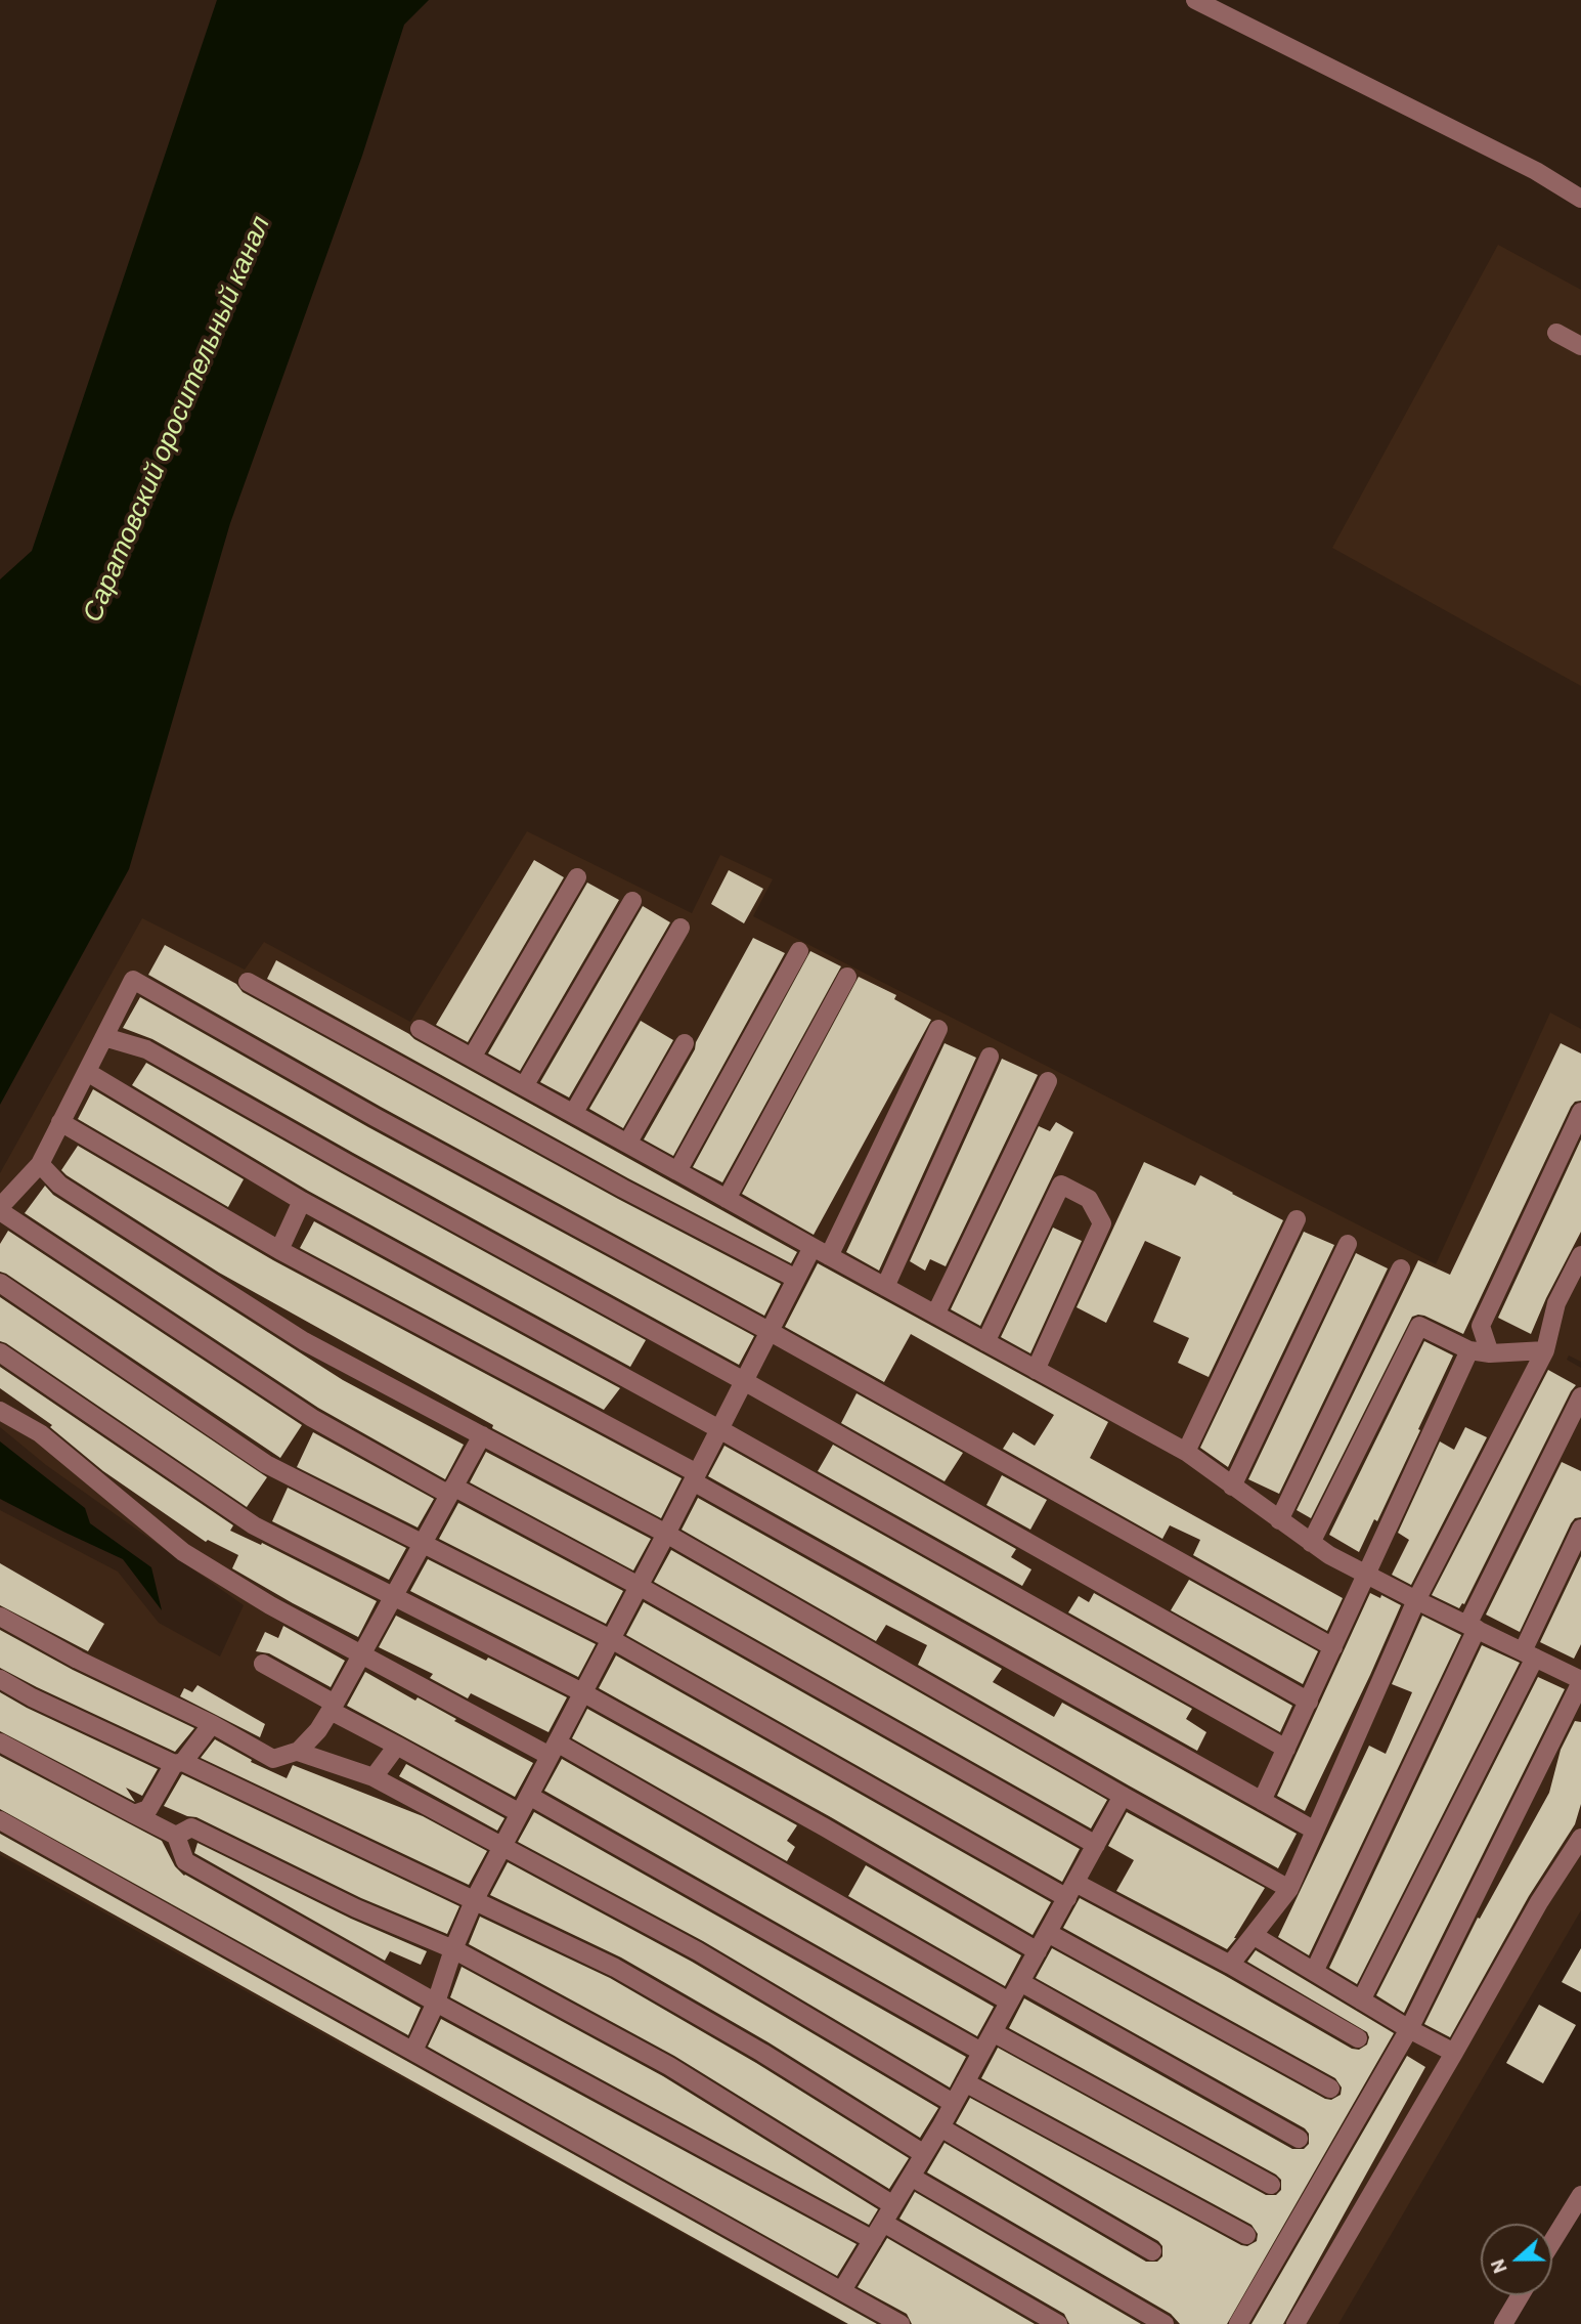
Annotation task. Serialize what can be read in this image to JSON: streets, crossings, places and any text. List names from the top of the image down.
{
  "water": ["Саратовский оросительный канал"],
  "north": "left"
}
